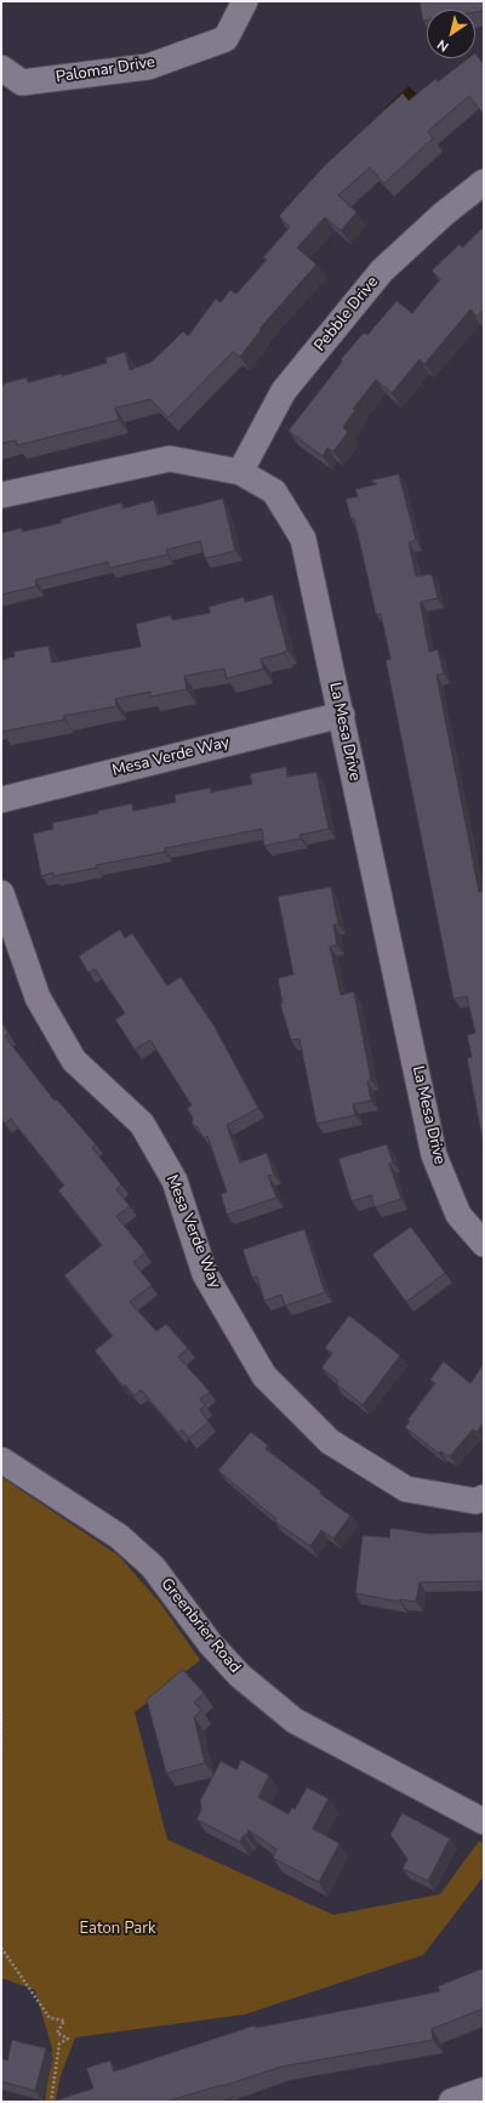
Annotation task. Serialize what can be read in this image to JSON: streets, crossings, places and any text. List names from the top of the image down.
{
  "streets": {
    "street": [
      "Palomar Drive",
      "Pebble Drive",
      "La Mesa Drive",
      "Mesa Verde Way",
      "Greenbrier Road"
    ]
  },
  "crossings": [
    ["Pebble Drive", "La Mesa Drive"],
    ["La Mesa Drive", "Mesa Verde Way"]
  ],
  "parks": ["Eaton Park"],
  "north": "bottom left"
}
